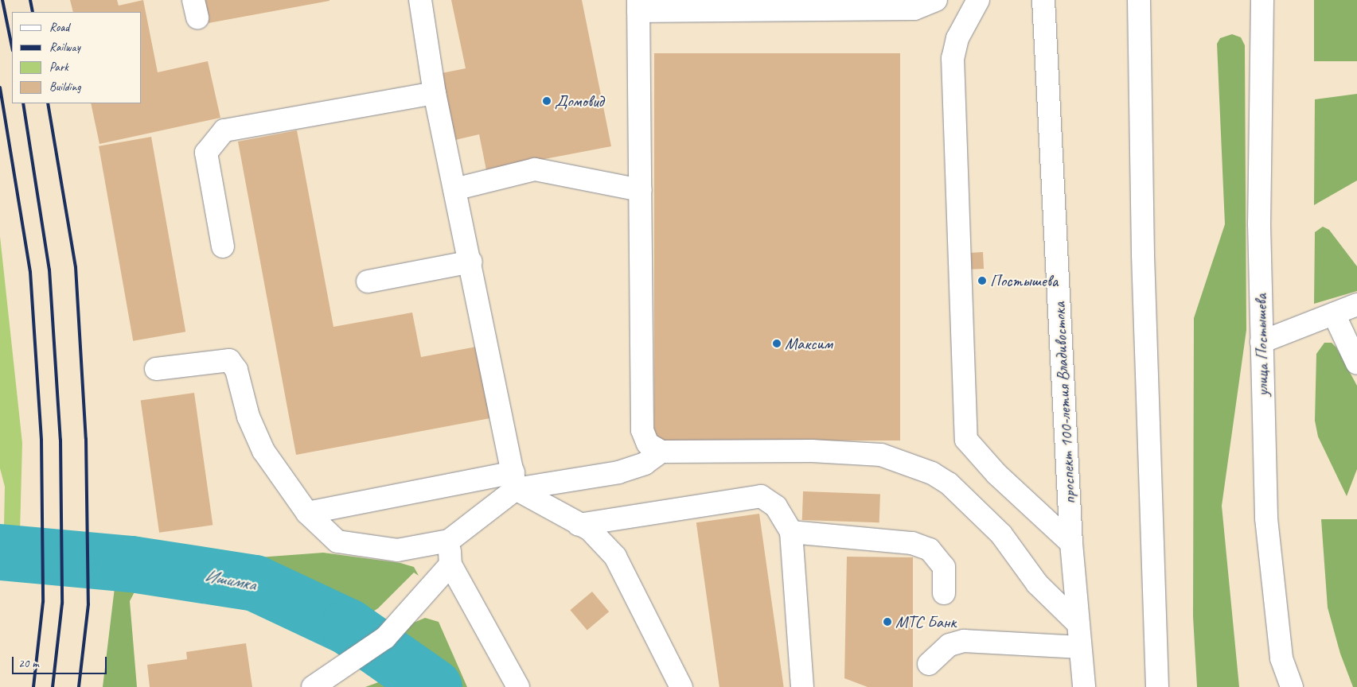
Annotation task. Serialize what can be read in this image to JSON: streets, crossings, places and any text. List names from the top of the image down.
{
  "streets": {
    "main road": ["улица Постышева", "проспект 100-летия Владивостока"]
  },
  "water": ["Ишимка"],
  "places": [
    "Домовид",
    "Постышева",
    "Максим",
    "МТС Банк"
  ],
  "legend": [
    "Road",
    "Railway",
    "Park",
    "Building"
  ],
  "scale_bar": "20 m"
}
